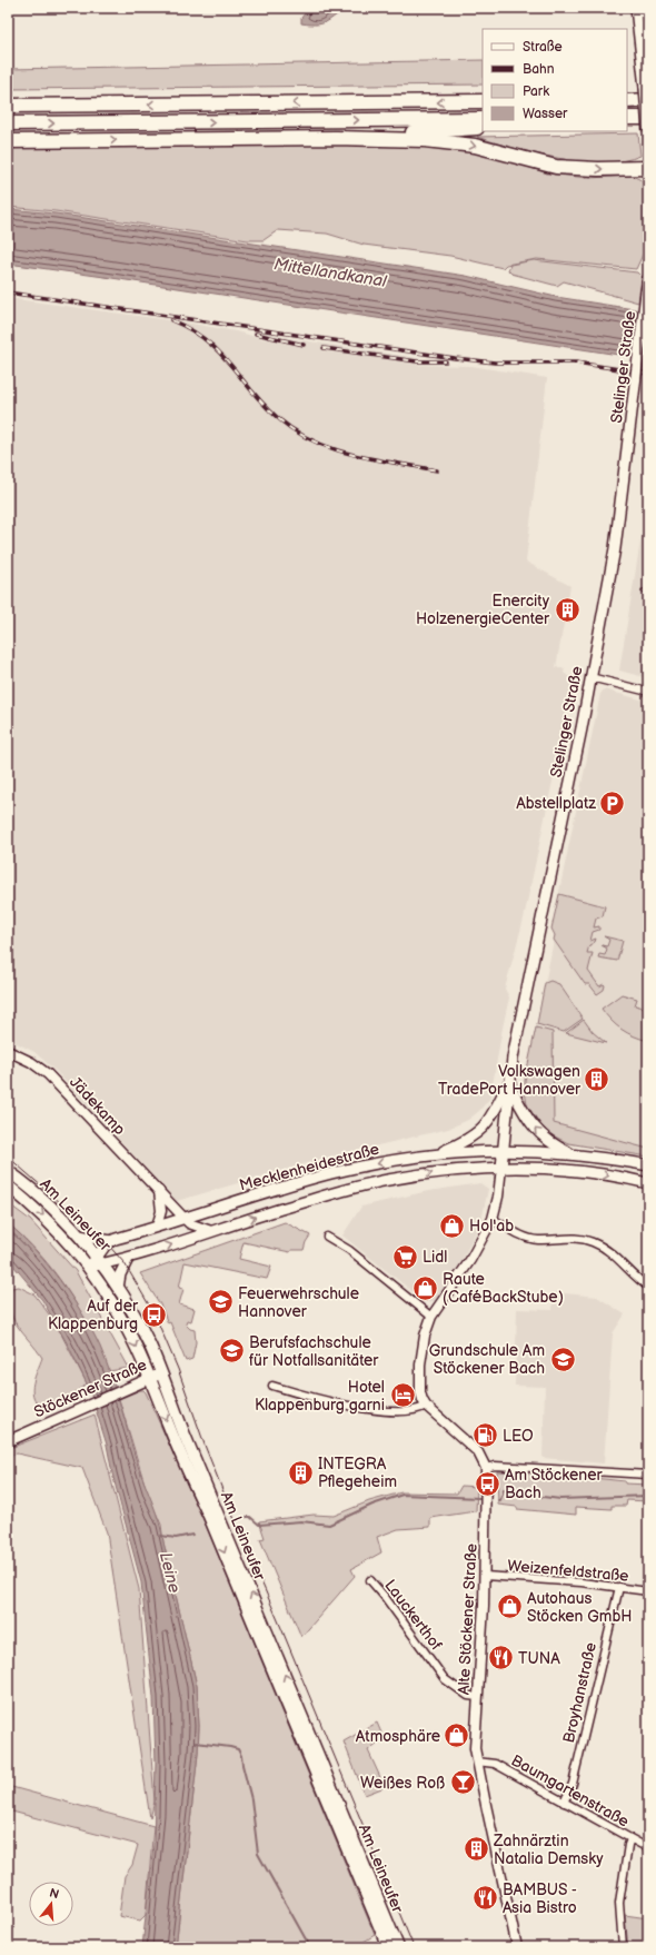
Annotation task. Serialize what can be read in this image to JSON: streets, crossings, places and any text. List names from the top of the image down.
{
  "streets": {
    "main road": [
      "Stelinger Straße",
      "Mecklenheidestraße",
      "Am Leineufer",
      "Stöckener Straße"
    ],
    "street": [
      "Jädekamp",
      "Weizenfeldstraße",
      "Lauckerthof",
      "Alte Stöckener Straße",
      "Broyhanstraße",
      "Baumgartenstraße"
    ]
  },
  "crossings": [
    ["Stelinger Straße", "Mecklenheidestraße"],
    ["Jädekamp", "Mecklenheidestraße"],
    ["Mecklenheidestraße", "Am Leineufer"],
    ["Am Leineufer", "Stöckener Straße"],
    ["Weizenfeldstraße", "Alte Stöckener Straße"],
    ["Weizenfeldstraße", "Broyhanstraße"],
    ["Lauckerthof", "Alte Stöckener Straße"],
    ["Alte Stöckener Straße", "Baumgartenstraße"],
    ["Broyhanstraße", "Baumgartenstraße"]
  ],
  "water": ["Mittellandkanal", "Leine"],
  "places": {
    "building": [
      "Enercity HolzenergieCenter",
      "Volkswagen TradePort Hannover",
      "INTEGRA Pflegeheim",
      "Zahnärztin Natalia Demsky"
    ],
    "parking": ["Abstellplatz"],
    "shop": [
      "Hol'ab",
      "Raute (CaféBackStube)",
      "Autohaus Stöcken GmbH",
      "Atmosphäre"
    ],
    "supermarket": ["Lidl"],
    "school or university": ["Feuerwehrschule Hannover", "Berufsfachschule für Notfallsanitäter", "Grundschule Am Stöckener Bach"],
    "bus stop": ["Auf der Klappenburg", "Am Stöckener Bach"],
    "hotel": ["Hotel Klappenburg garni"],
    "fuel station": ["LEO"],
    "restaurant": ["TUNA", "BAMBUS - Asia Bistro"],
    "bar": ["Weißes Roß"]
  },
  "legend": [
    "Straße",
    "Bahn",
    "Park",
    "Wasser"
  ],
  "north": "top"
}
